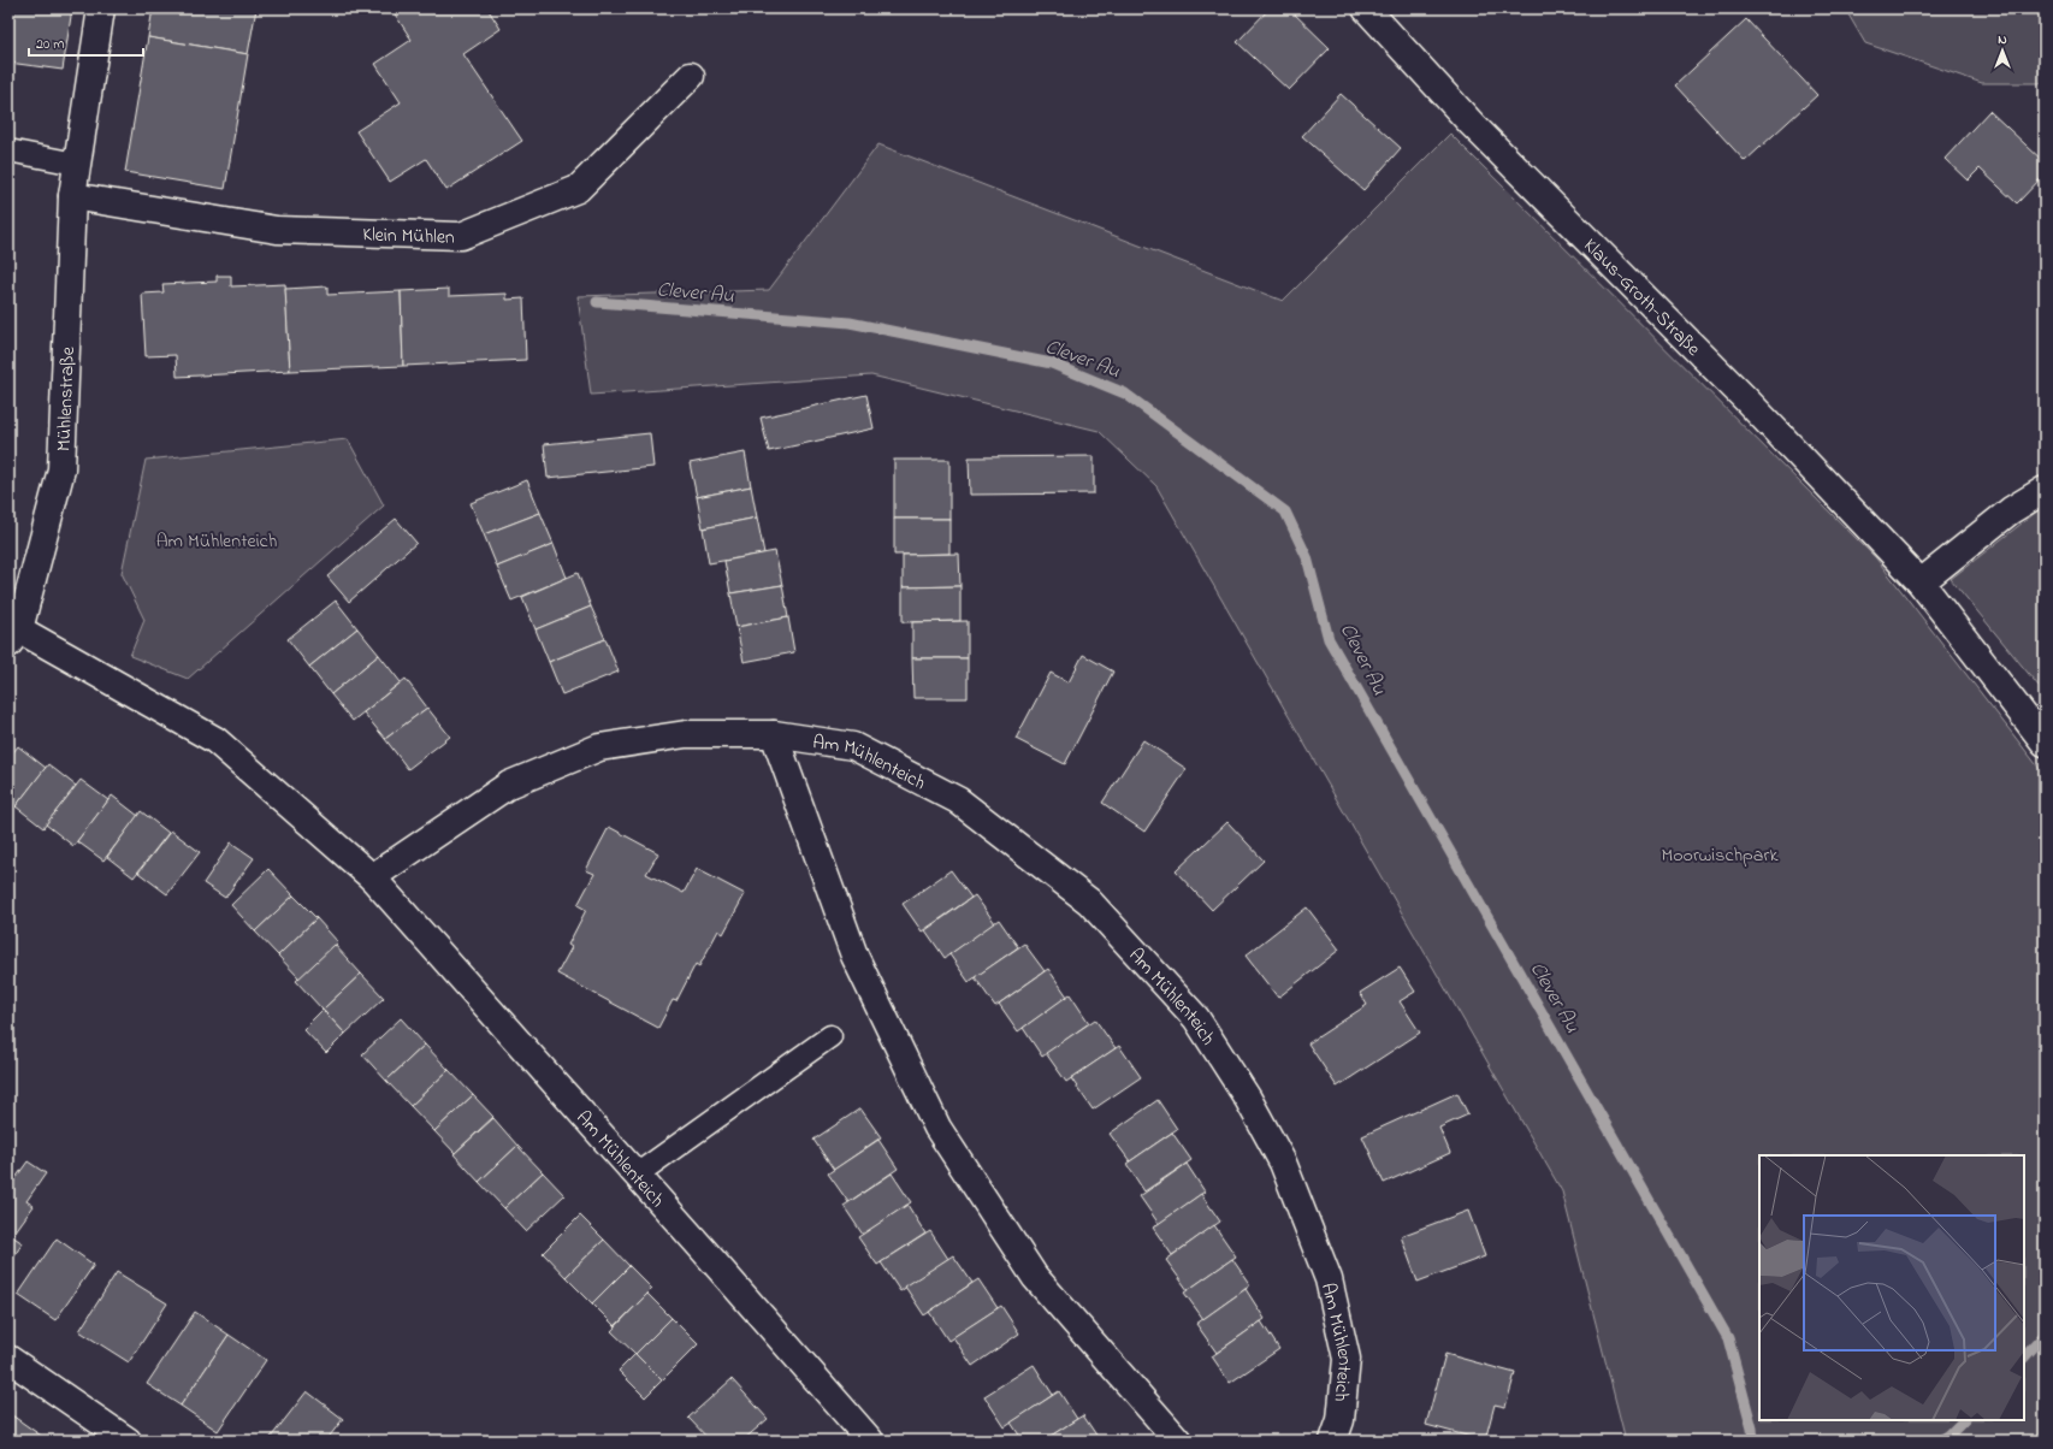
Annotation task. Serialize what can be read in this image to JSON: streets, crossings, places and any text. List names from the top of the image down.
{
  "streets": {
    "street": [
      "Klein Mühlen",
      "Klaus-Groth-Straße",
      "Mühlenstraße",
      "Am Mühlenteich"
    ]
  },
  "crossings": [
    ["Klein Mühlen", "Mühlenstraße"],
    ["Mühlenstraße", "Am Mühlenteich"]
  ],
  "water": ["Clever Au"],
  "parks": ["Am Mühlenteich", "Moorwischpark"],
  "scale_bar": "20 m",
  "north": "top"
}
